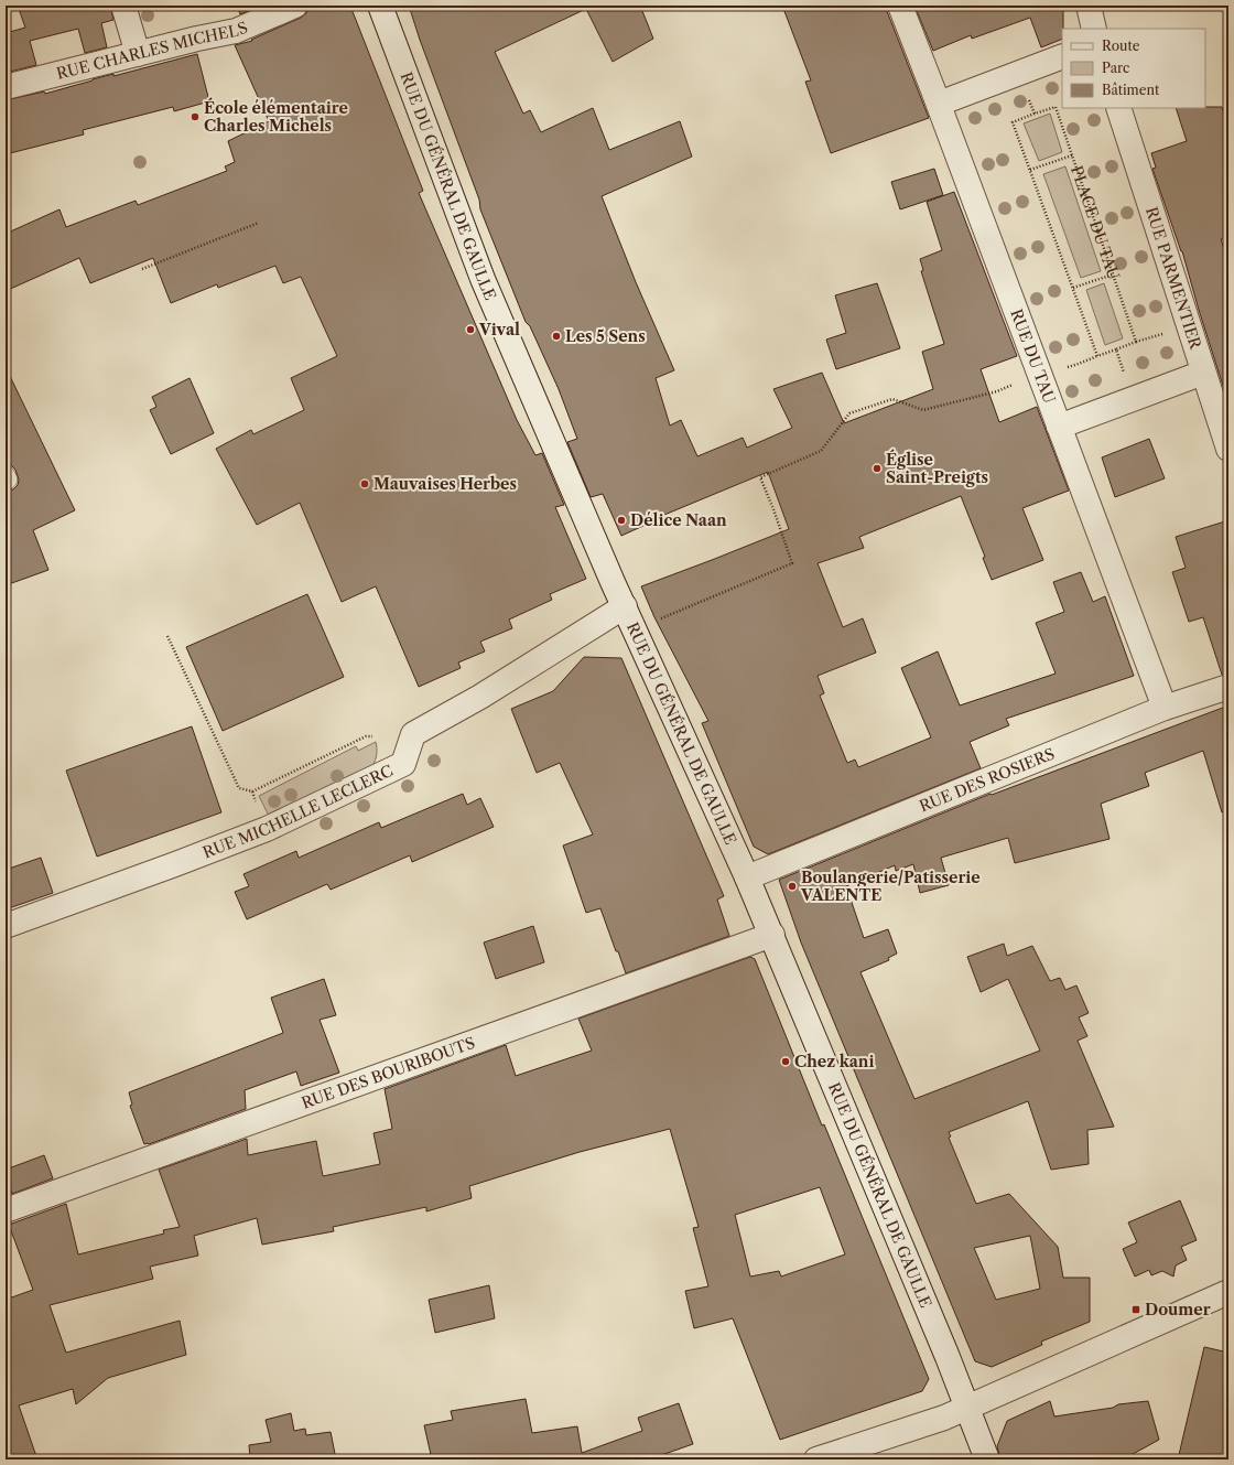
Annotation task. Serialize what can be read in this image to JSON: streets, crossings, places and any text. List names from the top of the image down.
{
  "streets": {
    "street": [
      "RUE CHARLES MICHELS",
      "RUE DU GÉNÉRAL DE GAULLE",
      "RUE PARMENTIER",
      "RUE DU TAU",
      "RUE DES ROSIERS",
      "RUE MICHELLE LECLERC",
      "RUE DES BOURIBOUTS"
    ],
    "path": ["PLACE DU TAU"]
  },
  "crossings": [
    ["RUE DU GÉNÉRAL DE GAULLE", "RUE DES ROSIERS"],
    ["RUE DU GÉNÉRAL DE GAULLE", "RUE MICHELLE LECLERC"],
    ["RUE DU GÉNÉRAL DE GAULLE", "RUE DES BOURIBOUTS"],
    ["RUE DU TAU", "RUE DES ROSIERS"]
  ],
  "places": {
    "other": [
      "École élémentaire Charles Michels",
      "Vival",
      "Les 5 Sens",
      "Église Saint-Preigts",
      "Mauvaises Herbes",
      "Délice Naan",
      "Boulangerie/Patisserie VALENTE",
      "Chez kani"
    ],
    "transit": ["Doumer"]
  },
  "legend": ["Route", "Parc", "Bâtiment"]
}
